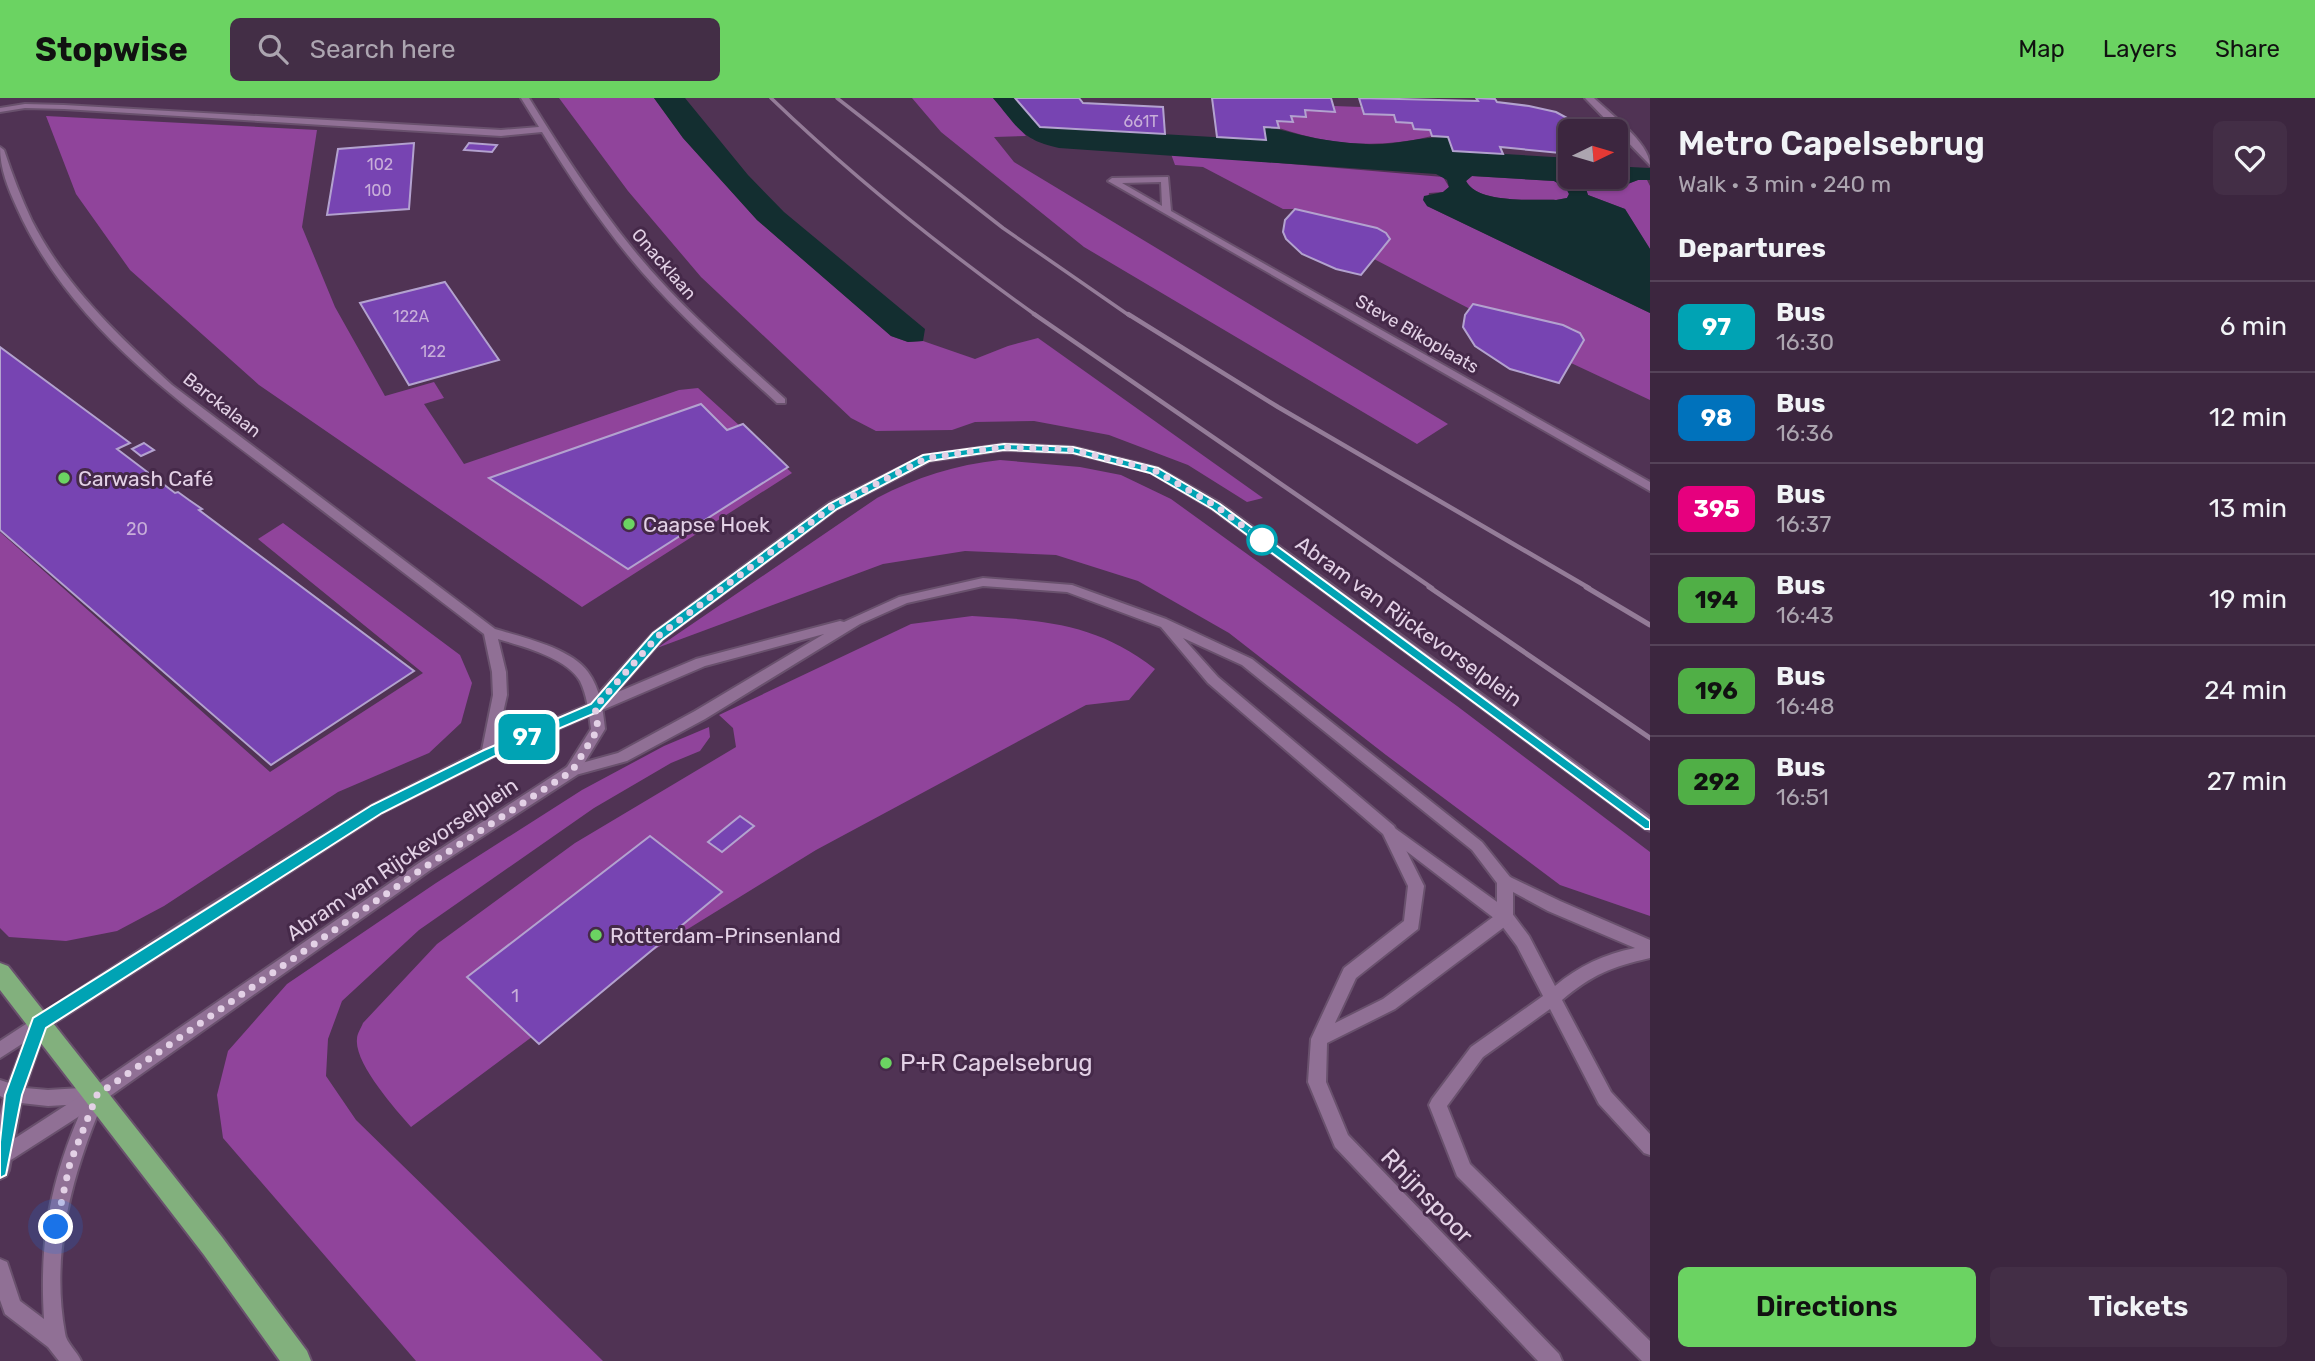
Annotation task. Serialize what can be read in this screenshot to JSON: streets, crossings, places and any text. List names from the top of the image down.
{
  "streets": {
    "street": [
      "Onacklaan",
      "Steve Bikoplaats",
      "Barckalaan",
      "Abram van Rijckevorselplein",
      "Rhijnspoor"
    ]
  },
  "crossings": [
    ["Barckalaan", "Abram van Rijckevorselplein"],
    ["Abram van Rijckevorselplein", "Rhijnspoor"]
  ],
  "places": [
    "Carwash Café",
    "Caapse Hoek",
    "Rotterdam-Prinsenland",
    "P+R Capelsebrug"
  ],
  "lines": ["bus line 97"],
  "house_numbers": [
    "661T",
    "102",
    "100",
    "122A",
    "122",
    "20",
    "1"
  ],
  "north": "right",
  "page": {
    "header": "Stopwise",
    "search": "Search here",
    "nav": ["Map", "Layers", "Share"],
    "on_map": "97",
    "heading": [
      ["Metro Capelsebrug", "Walk · 3 min · 240 m"],
      "Departures"
    ],
    "list": [
      {
        "mark": "97",
        "name": "Bus",
        "note": "16:30",
        "value": "6 min"
      },
      {
        "mark": "98",
        "name": "Bus",
        "note": "16:36",
        "value": "12 min"
      },
      {
        "mark": "395",
        "name": "Bus",
        "note": "16:37",
        "value": "13 min"
      },
      {
        "mark": "194",
        "name": "Bus",
        "note": "16:43",
        "value": "19 min"
      },
      {
        "mark": "196",
        "name": "Bus",
        "note": "16:48",
        "value": "24 min"
      },
      {
        "mark": "292",
        "name": "Bus",
        "note": "16:51",
        "value": "27 min"
      }
    ],
    "buttons": ["Directions", "Tickets"]
  }
}
